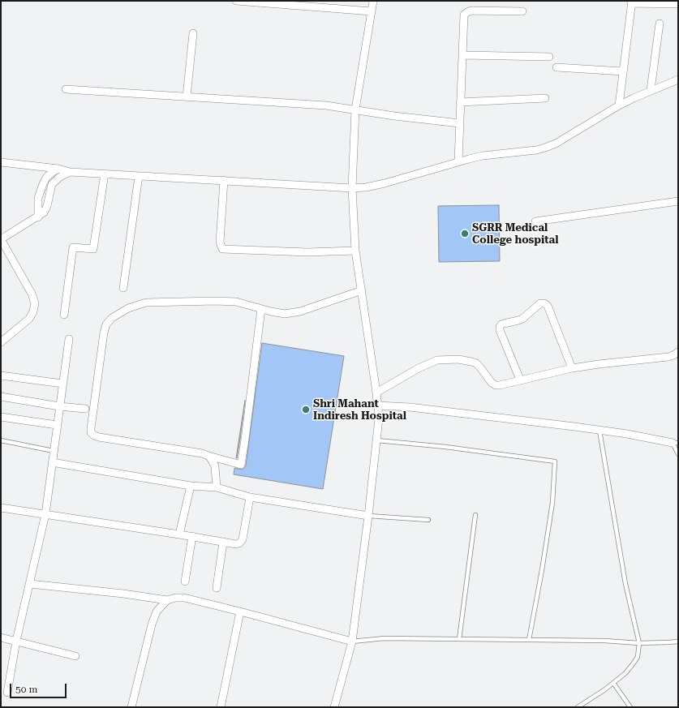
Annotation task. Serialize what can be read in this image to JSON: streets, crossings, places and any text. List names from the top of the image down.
{
  "places": ["SGRR Medical College hospital", "Shri Mahant Indiresh Hospital"],
  "scale_bar": "50 m"
}
